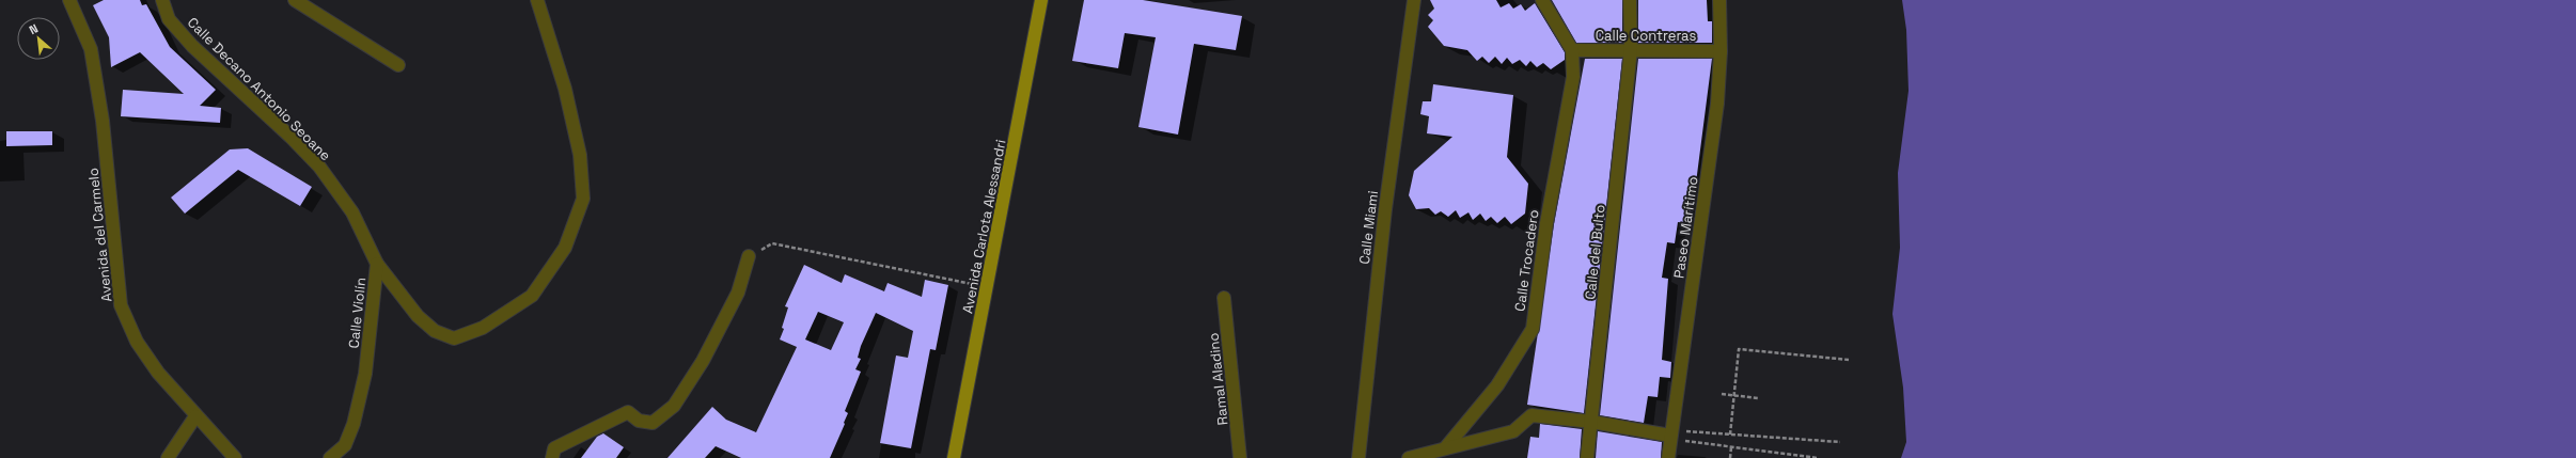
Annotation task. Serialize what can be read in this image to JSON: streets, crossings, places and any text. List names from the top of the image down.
{
  "streets": {
    "main road": ["Avenida Carlota Alessandri"],
    "street": [
      "Calle Contreras",
      "Calle Decano Antonio Seoane",
      "Calle Miami",
      "Paseo Marítimo",
      "Avenida del Carmelo",
      "Calle del Bulto",
      "Calle Trocadero",
      "Calle Violín",
      "Ramal Aladino"
    ]
  },
  "crossings": [
    ["Calle Contreras", "Paseo Marítimo"],
    ["Calle Contreras", "Calle del Bulto"],
    ["Calle Contreras", "Calle Trocadero"],
    ["Calle Decano Antonio Seoane", "Calle Violín"]
  ],
  "north": "top left"
}
